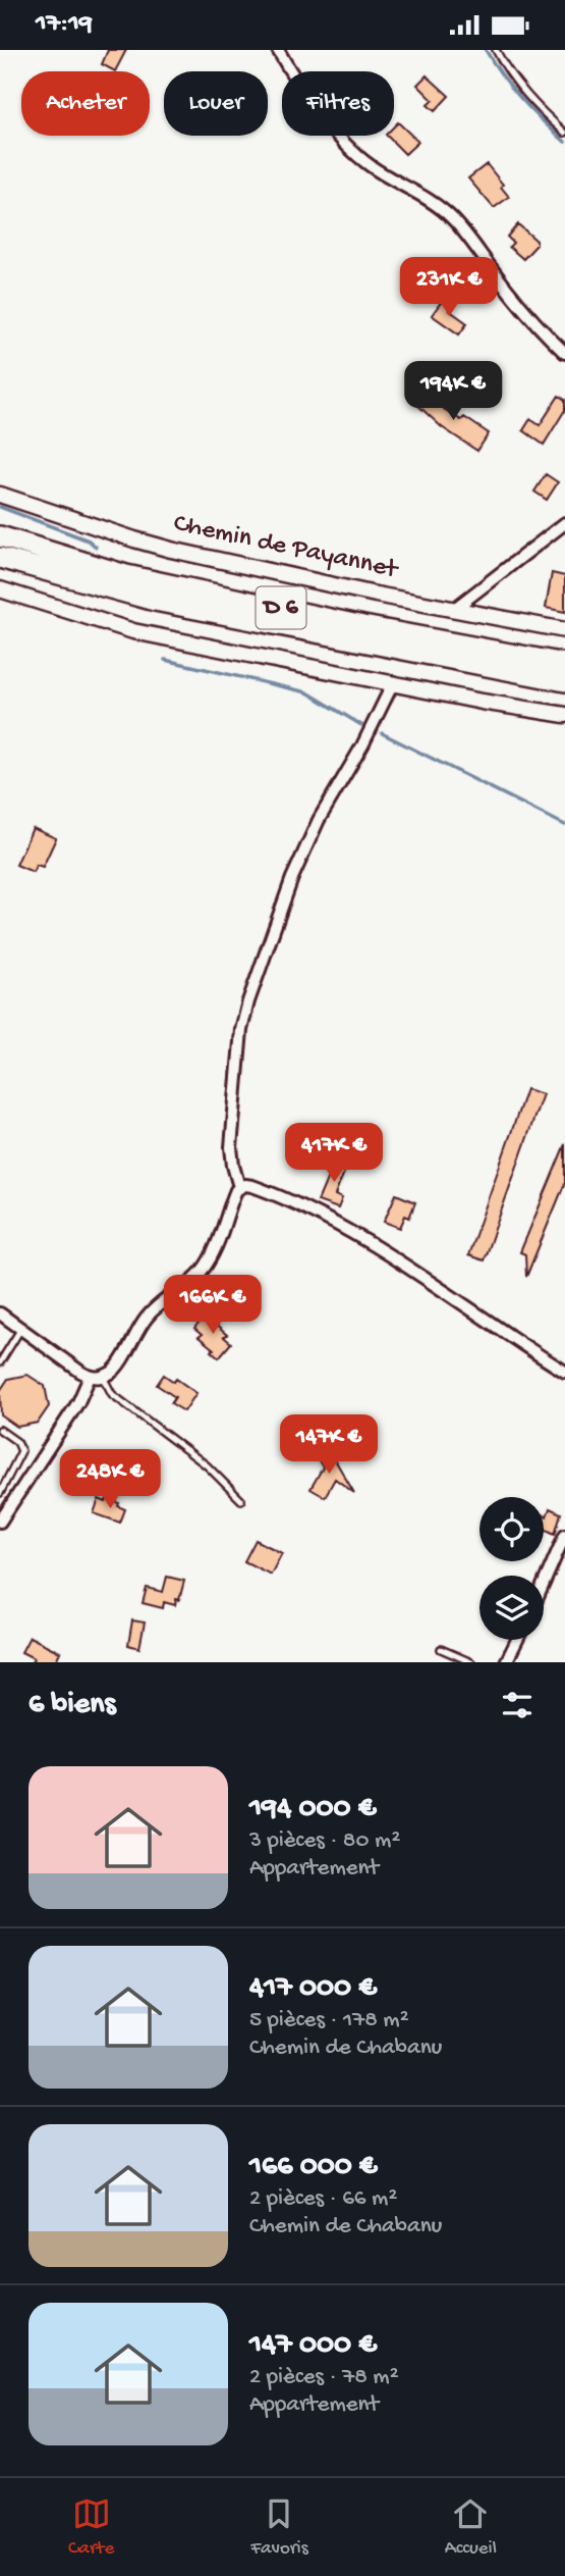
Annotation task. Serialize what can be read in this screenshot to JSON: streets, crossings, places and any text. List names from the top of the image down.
{
  "streets": {
    "highway": ["D 6"],
    "street": ["Chemin de Payannet"]
  },
  "page": {
    "status": "17:19",
    "chip": ["Acheter", "Louer", "Filtres"],
    "price": [
      "231K €",
      "194K €",
      "417K €",
      "166K €",
      "147K €",
      "248K €"
    ],
    "heading": "6 biens",
    "list": [
      {
        "name": "194 000 €",
        "note": "3 pièces · 80 m² · Appartement"
      },
      {
        "name": "417 000 €",
        "note": "5 pièces · 178 m² · Chemin de Chabanu"
      },
      {
        "name": "166 000 €",
        "note": "2 pièces · 66 m² · Chemin de Chabanu"
      },
      {
        "name": "147 000 €",
        "note": "2 pièces · 78 m² · Appartement"
      }
    ],
    "tabs": ["Carte", "Favoris", "Accueil"]
  }
}
